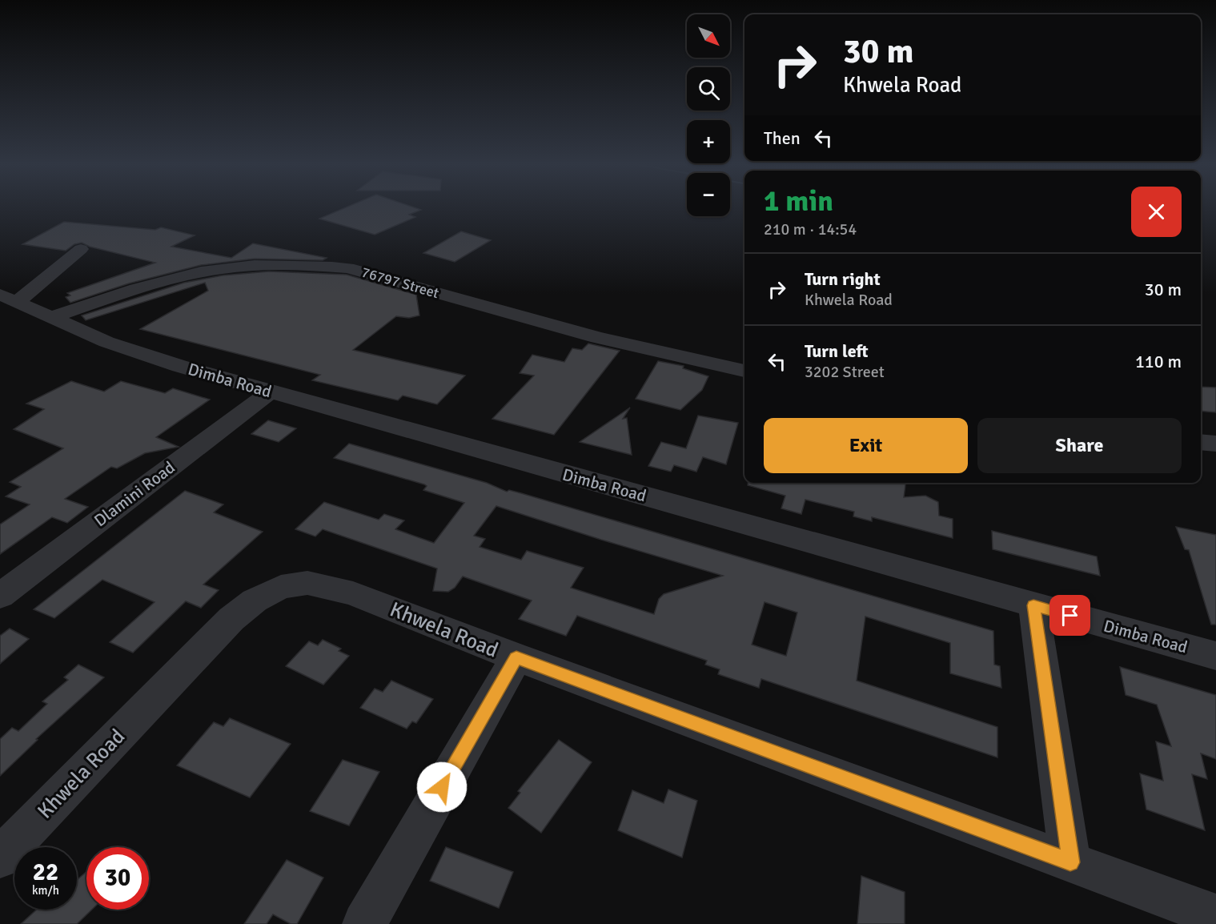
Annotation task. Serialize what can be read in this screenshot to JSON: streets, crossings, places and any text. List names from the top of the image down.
{
  "streets": {
    "street": [
      "76797 Street",
      "Dimba Road",
      "Dlamini Road",
      "Khwela Road"
    ]
  },
  "crossings": [
    ["76797 Street", "Dimba Road"],
    ["Dimba Road", "Dlamini Road"]
  ],
  "north": "bottom right",
  "page": {
    "map_buttons": ["+", "−"],
    "turn": ["30 m", "Khwela Road"],
    "then": "Then",
    "heading": ["1 min", "210 m · 14:54"],
    "list": [
      {
        "name": "Turn right",
        "note": "Khwela Road",
        "value": "30 m"
      },
      {
        "name": "Turn left",
        "note": "3202 Street",
        "value": "110 m"
      }
    ],
    "buttons": ["Exit", "Share"],
    "speed": "22 km/h",
    "limit": "30"
  }
}
